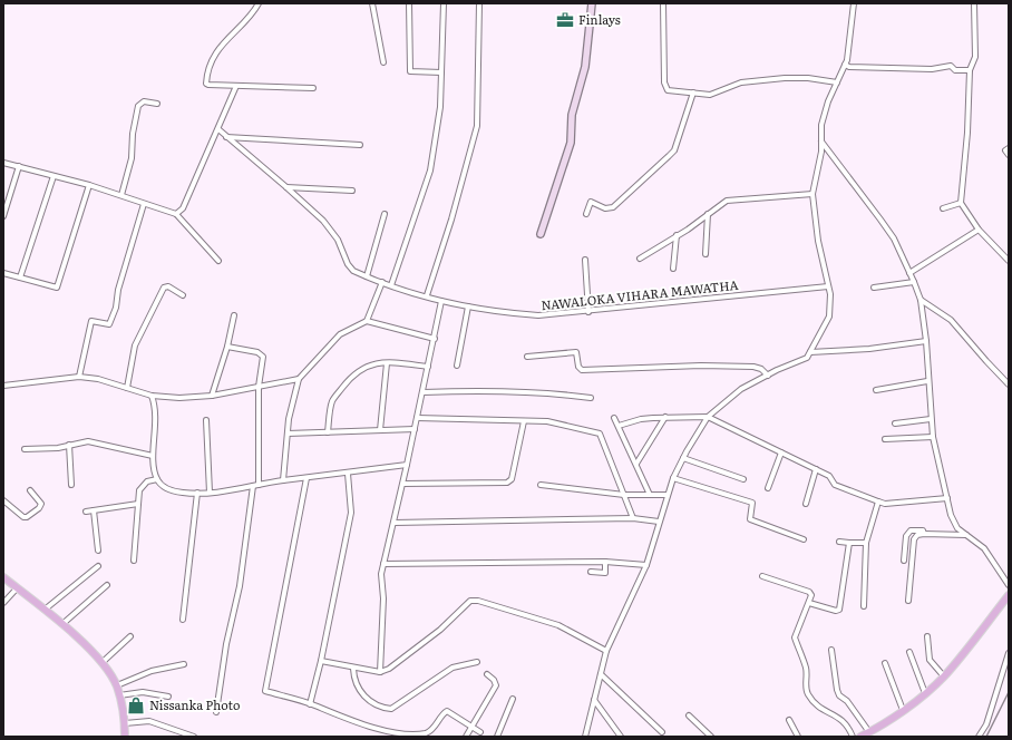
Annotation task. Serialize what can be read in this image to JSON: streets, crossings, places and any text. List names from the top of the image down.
{
  "streets": {
    "street": ["NAWALOKA VIHARA MAWATHA"]
  },
  "places": {
    "office": ["Finlays"],
    "shop": ["Nissanka Photo"]
  }
}
